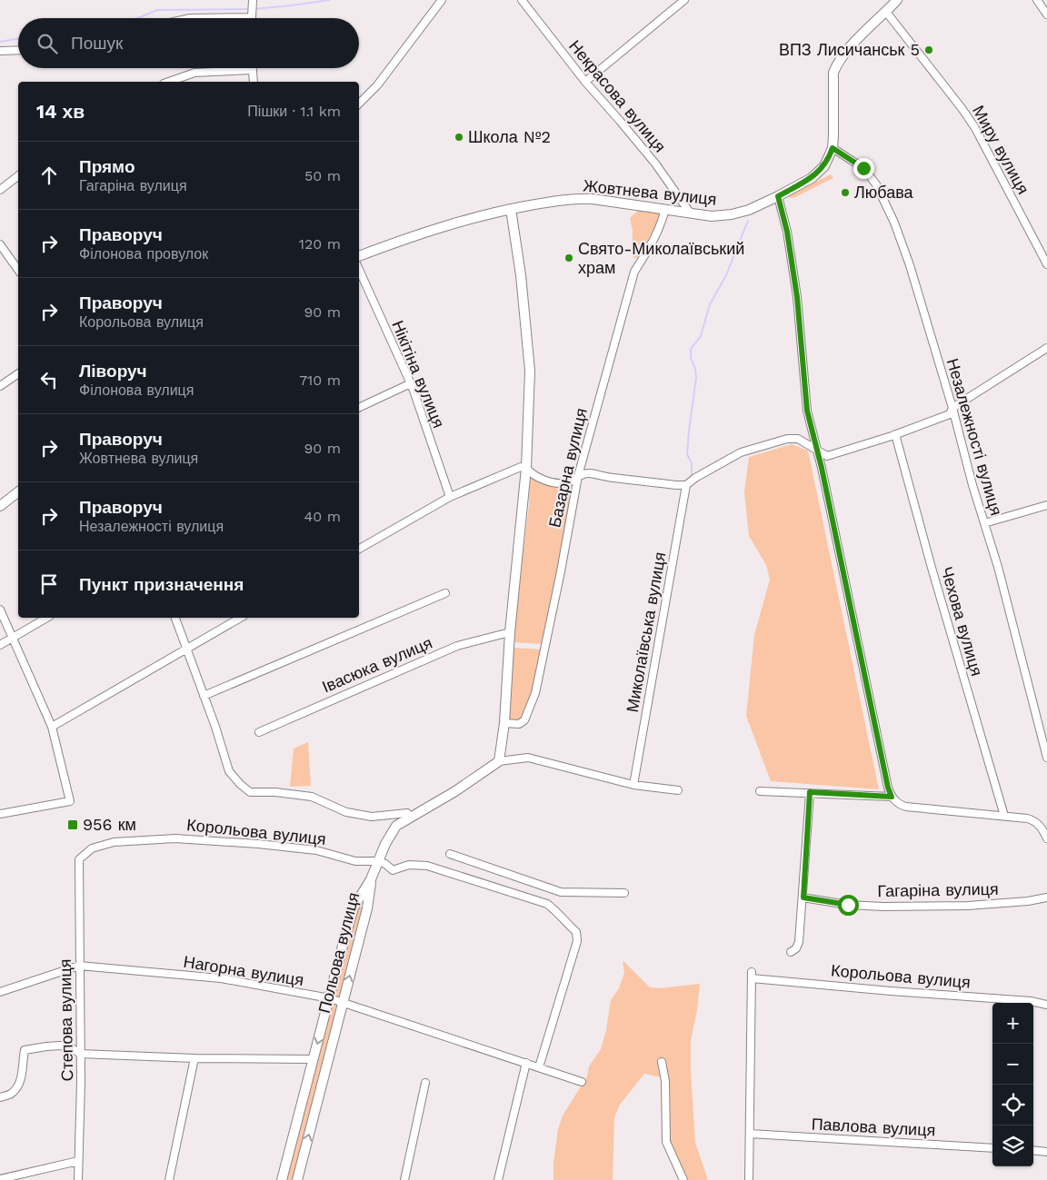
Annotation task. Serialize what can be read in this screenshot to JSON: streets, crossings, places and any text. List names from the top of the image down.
{
  "streets": {
    "main road": ["Жовтнева вулиця", "Базарна вулиця", "Польова вулиця"],
    "street": [
      "Некрасова вулиця",
      "Миру вулиця",
      "Нікітіна вулиця",
      "Незалежності вулиця",
      "Чехова вулиця",
      "Миколаївська вулиця",
      "Івасюка вулиця",
      "Корольова вулиця",
      "Гагаріна вулиця",
      "Нагорна вулиця",
      "Степова вулиця",
      "Павлова вулиця"
    ]
  },
  "crossings": [
    ["Некрасова вулиця", "Жовтнева вулиця"],
    ["Миру вулиця", "Жовтнева вулиця"],
    ["Жовтнева вулиця", "Незалежності вулиця"],
    ["Жовтнева вулиця", "Базарна вулиця"],
    ["Базарна вулиця", "Івасюка вулиця"],
    ["Корольова вулиця", "Нагорна вулиця"],
    ["Корольова вулиця", "Степова вулиця"],
    ["Корольова вулиця", "Павлова вулиця"],
    ["Польова вулиця", "Нагорна вулиця"],
    ["Нагорна вулиця", "Степова вулиця"]
  ],
  "places": {
    "other": [
      "ВПЗ Лисичанськ 5",
      "Школа №2",
      "Любава",
      "Свято-Миколаївський храм"
    ],
    "transit": ["956 км"]
  },
  "page": {
    "search": "Пошук",
    "heading": ["14 хв", "Пішки · 1.1 km"],
    "list": [
      ["Прямо", "Гагаріна вулиця", "50 m"],
      ["Праворуч", "Філонова провулок", "120 m"],
      ["Праворуч", "Корольова вулиця", "90 m"],
      ["Ліворуч", "Філонова вулиця", "710 m"],
      ["Праворуч", "Жовтнева вулиця", "90 m"],
      ["Праворуч", "Незалежності вулиця", "40 m"],
      "Пункт призначення"
    ],
    "map_buttons": ["+", "−"]
  }
}
